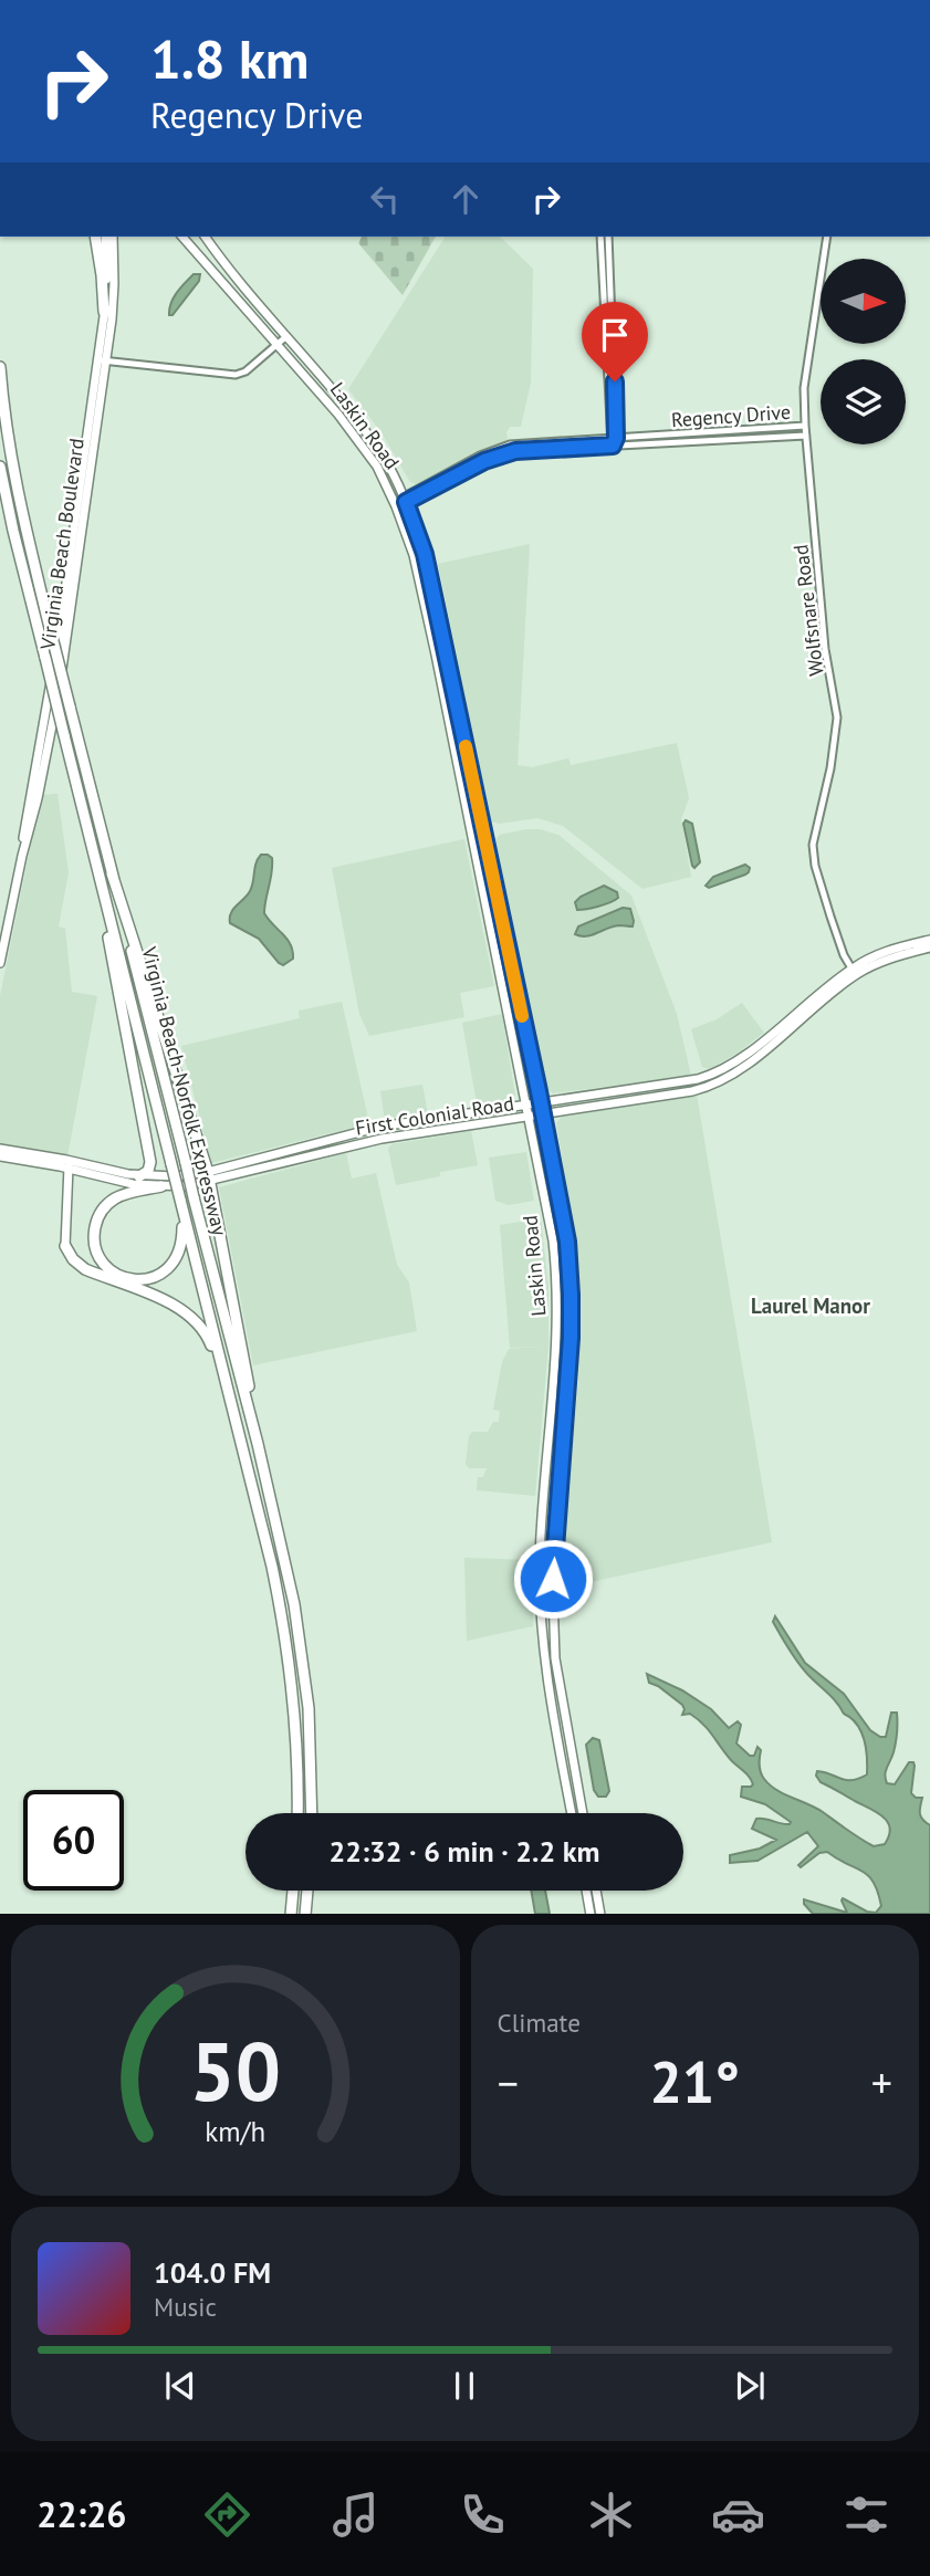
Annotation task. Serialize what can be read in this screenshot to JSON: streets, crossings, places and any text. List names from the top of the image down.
{
  "streets": {
    "highway": ["Virginia Beach-Norfolk Expressway"],
    "main road": ["Laskin Road", "Virginia Beach Boulevard", "First Colonial Road"],
    "street": ["Regency Drive", "Wolfsnare Road"]
  },
  "crossings": [
    ["Regency Drive", "Laskin Road"],
    ["Regency Drive", "Wolfsnare Road"],
    ["Laskin Road", "First Colonial Road"],
    ["Wolfsnare Road", "First Colonial Road"]
  ],
  "districts": ["Laurel Manor"],
  "north": "right",
  "page": {
    "turn": ["1.8 km", "Regency Drive"],
    "limit": "60",
    "trip": "22:32 · 6 min · 2.2 km",
    "tile": "Climate",
    "heat": ["−", "21°", "+"],
    "song": ["104.0 FM", "Music"],
    "tabs": "22:26",
    "gauge": ["50", "km/h"]
  }
}
